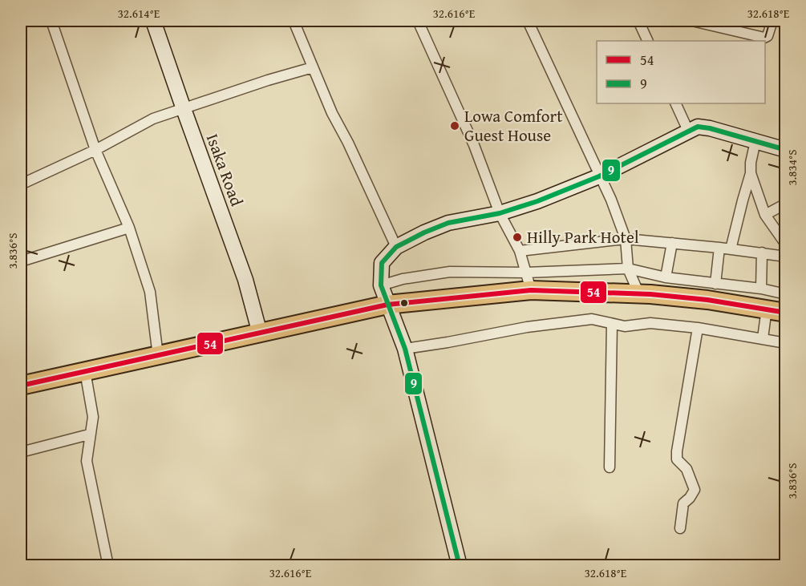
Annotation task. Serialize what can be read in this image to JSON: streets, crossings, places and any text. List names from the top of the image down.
{
  "streets": {
    "street": ["Isaka Road"]
  },
  "places": ["Lowa Comfort Guest House", "Hilly Park Hotel"],
  "lines": ["transit line 9", "transit line 54"],
  "legend": ["54", "9"],
  "coordinates": [
    "32.614°E",
    "32.616°E",
    "32.618°E",
    "3.834°S",
    "3.836°S"
  ]
}
